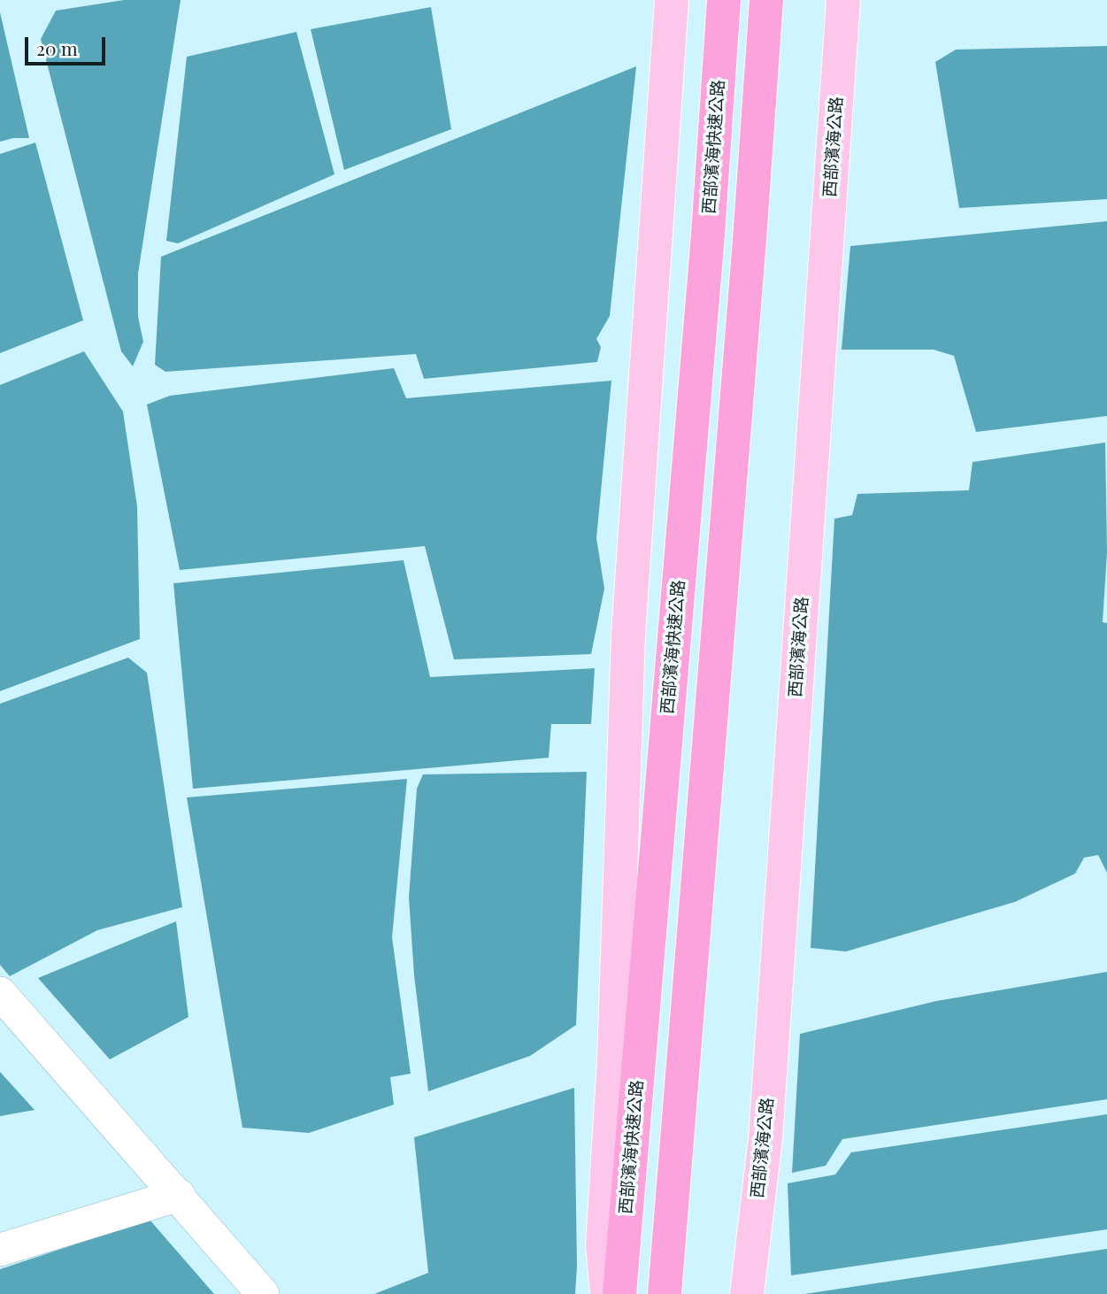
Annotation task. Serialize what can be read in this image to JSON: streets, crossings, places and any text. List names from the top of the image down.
{
  "streets": {
    "highway": ["西部濱海快速公路"],
    "main road": ["西部濱海公路"]
  },
  "scale_bar": "20 m"
}
